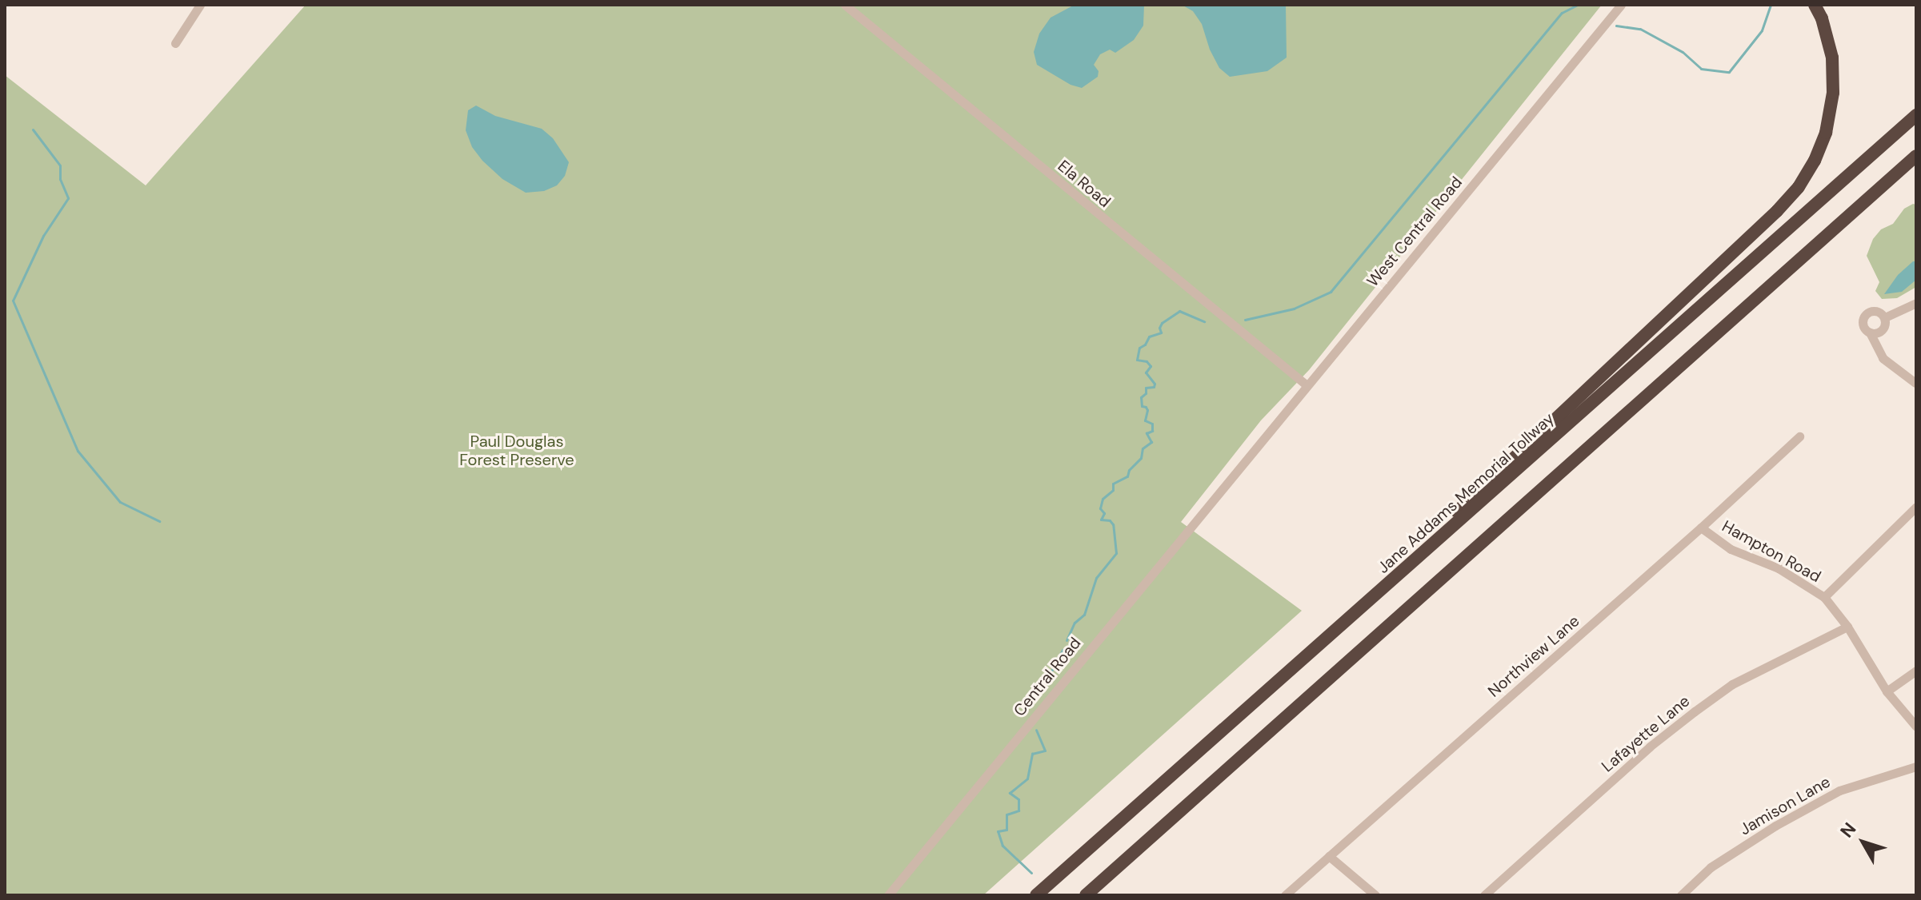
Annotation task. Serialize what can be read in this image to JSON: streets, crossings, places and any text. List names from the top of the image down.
{
  "streets": {
    "highway": ["Jane Addams Memorial Tollway"],
    "street": [
      "Ela Road",
      "West Central Road",
      "Hampton Road",
      "Northview Lane",
      "Central Road",
      "Lafayette Lane",
      "Jamison Lane"
    ]
  },
  "crossings": [
    ["Ela Road", "West Central Road"],
    ["West Central Road", "Central Road"],
    ["Hampton Road", "Northview Lane"],
    ["Hampton Road", "Lafayette Lane"]
  ],
  "parks": ["Paul Douglas Forest Preserve"],
  "north": "top left"
}
